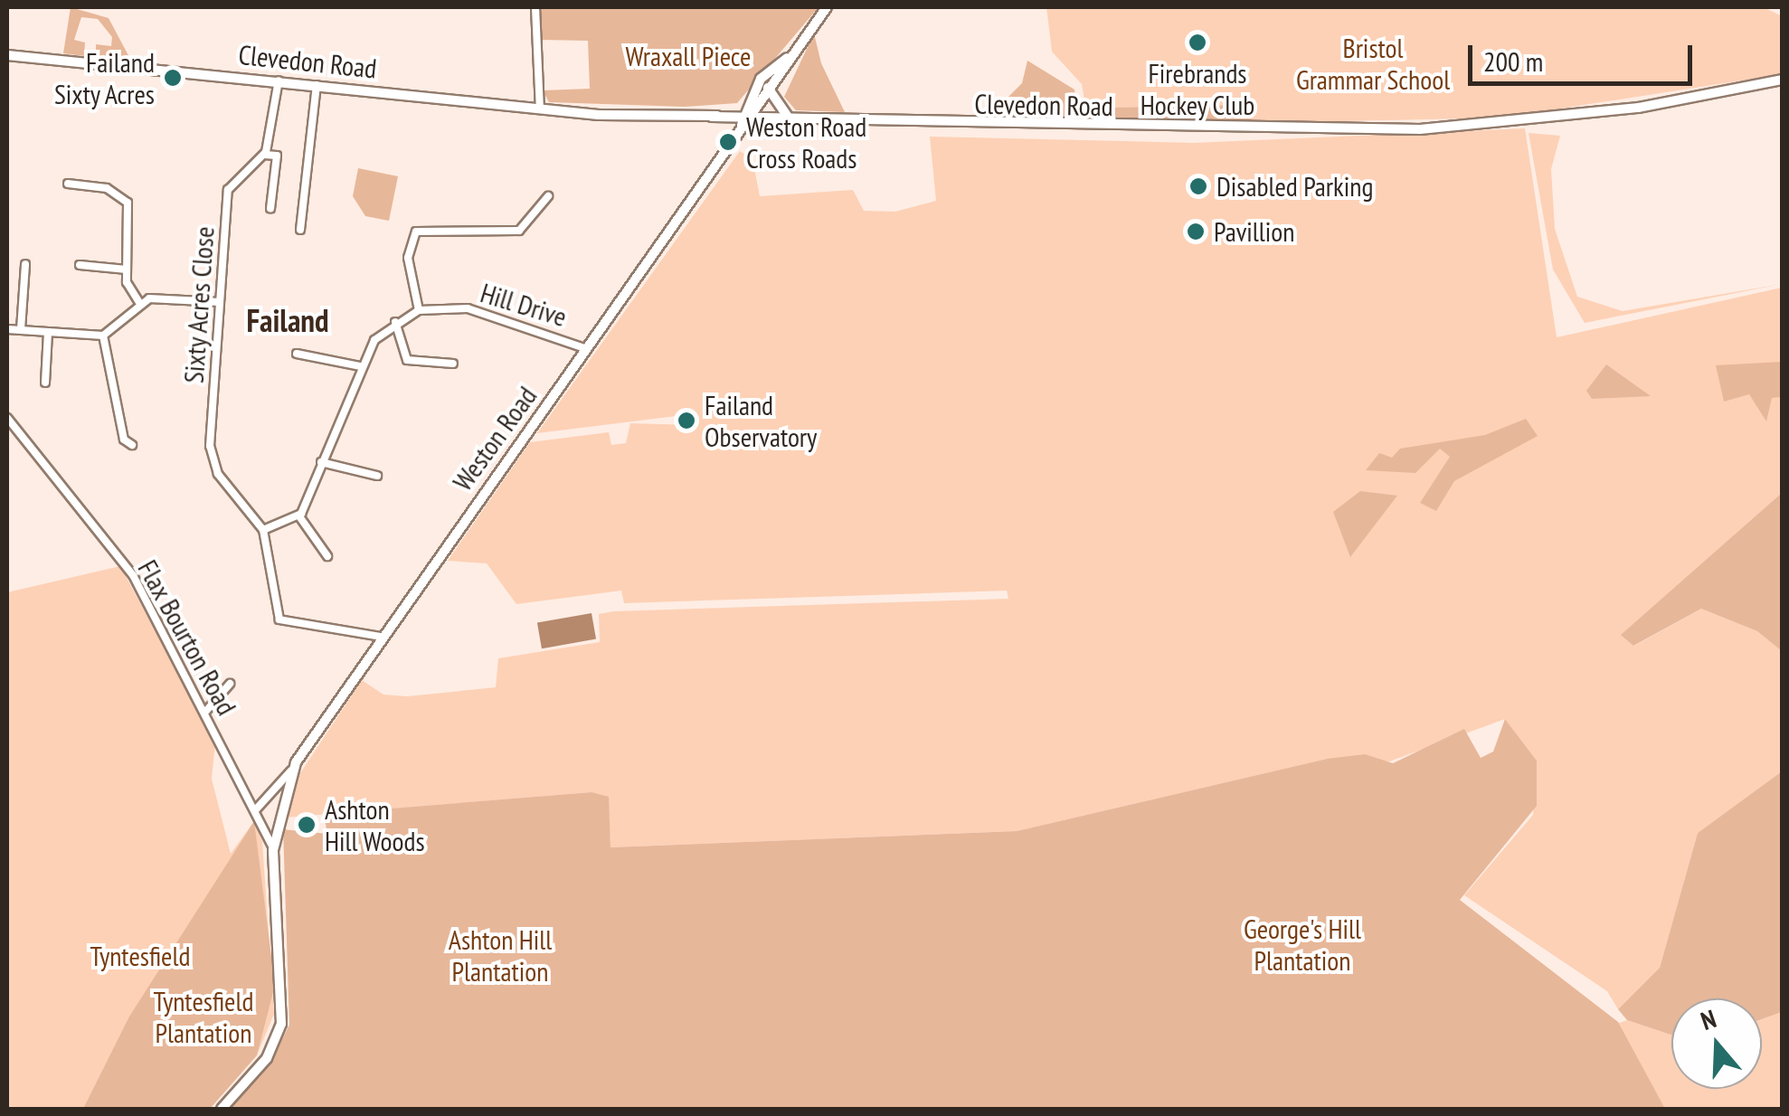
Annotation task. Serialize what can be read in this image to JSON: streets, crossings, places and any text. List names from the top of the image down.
{
  "streets": {
    "main road": ["Clevedon Road", "Weston Road"],
    "street": ["Sixty Acres Close", "Hill Drive", "Flax Bourton Road"]
  },
  "crossings": [
    ["Clevedon Road", "Weston Road"],
    ["Hill Drive", "Weston Road"],
    ["Weston Road", "Flax Bourton Road"]
  ],
  "districts": ["Failand"],
  "parks": [
    "Bristol Grammar School",
    "Wraxall Piece",
    "George's Hill Plantation",
    "Ashton Hill Plantation",
    "Tyntesfield",
    "Tyntesfield Plantation"
  ],
  "places": [
    "Firebrands Hockey Club",
    "Failand Sixty Acres",
    "Weston Road Cross Roads",
    "Disabled Parking",
    "Pavillion",
    "Failand Observatory",
    "Ashton Hill Woods"
  ],
  "scale_bar": "200 m",
  "north": "top"
}
